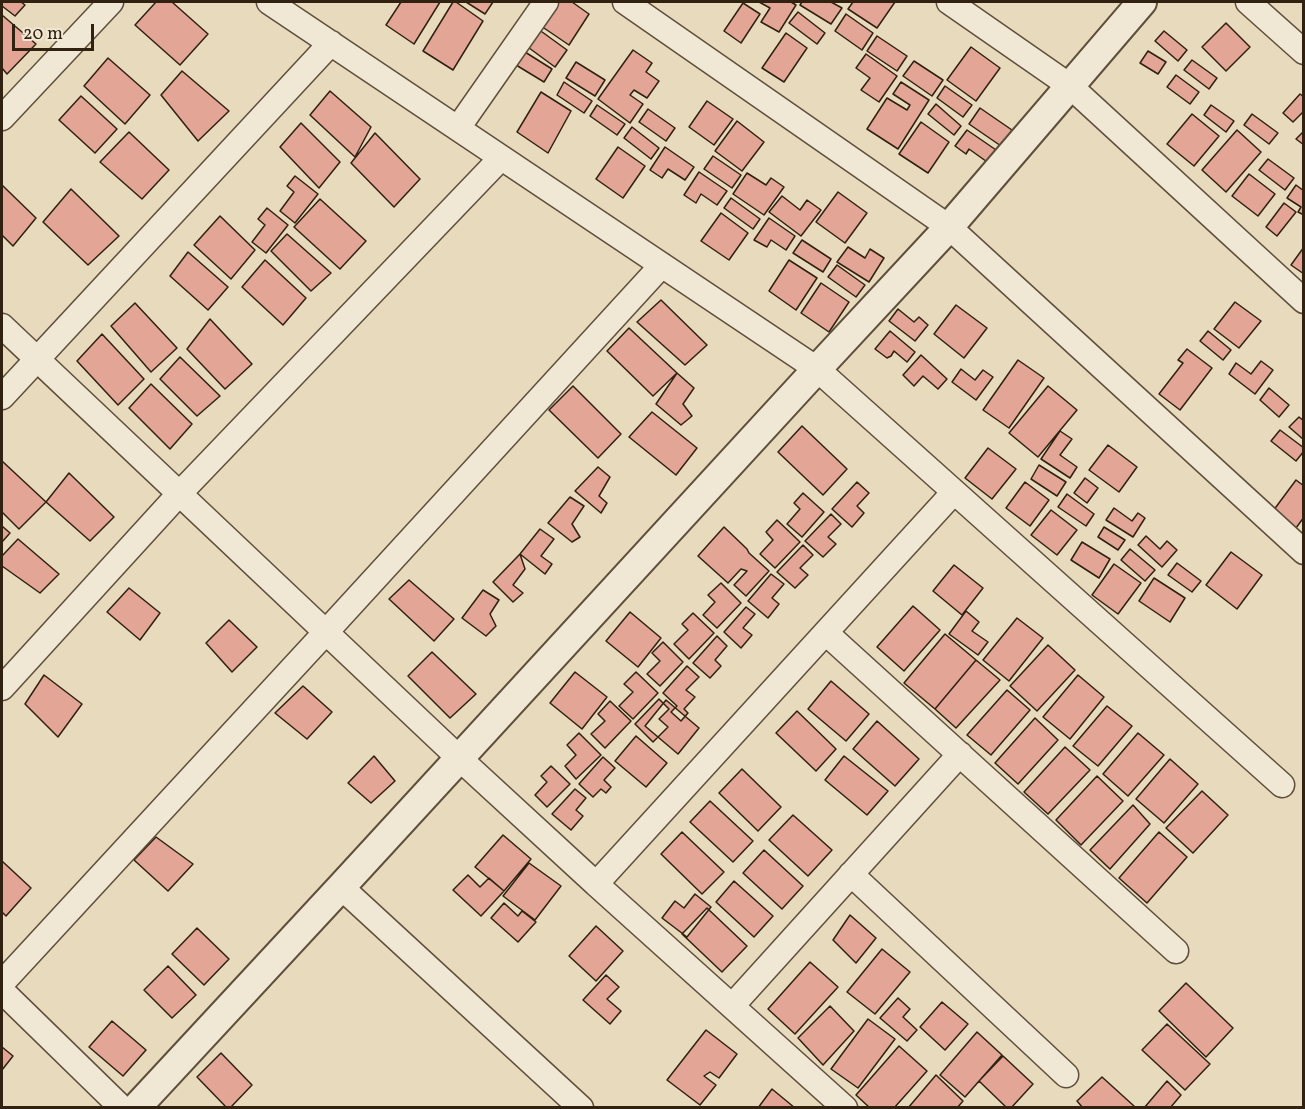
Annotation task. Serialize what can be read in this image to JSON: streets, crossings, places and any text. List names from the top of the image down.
{
  "scale_bar": "20 m"
}
